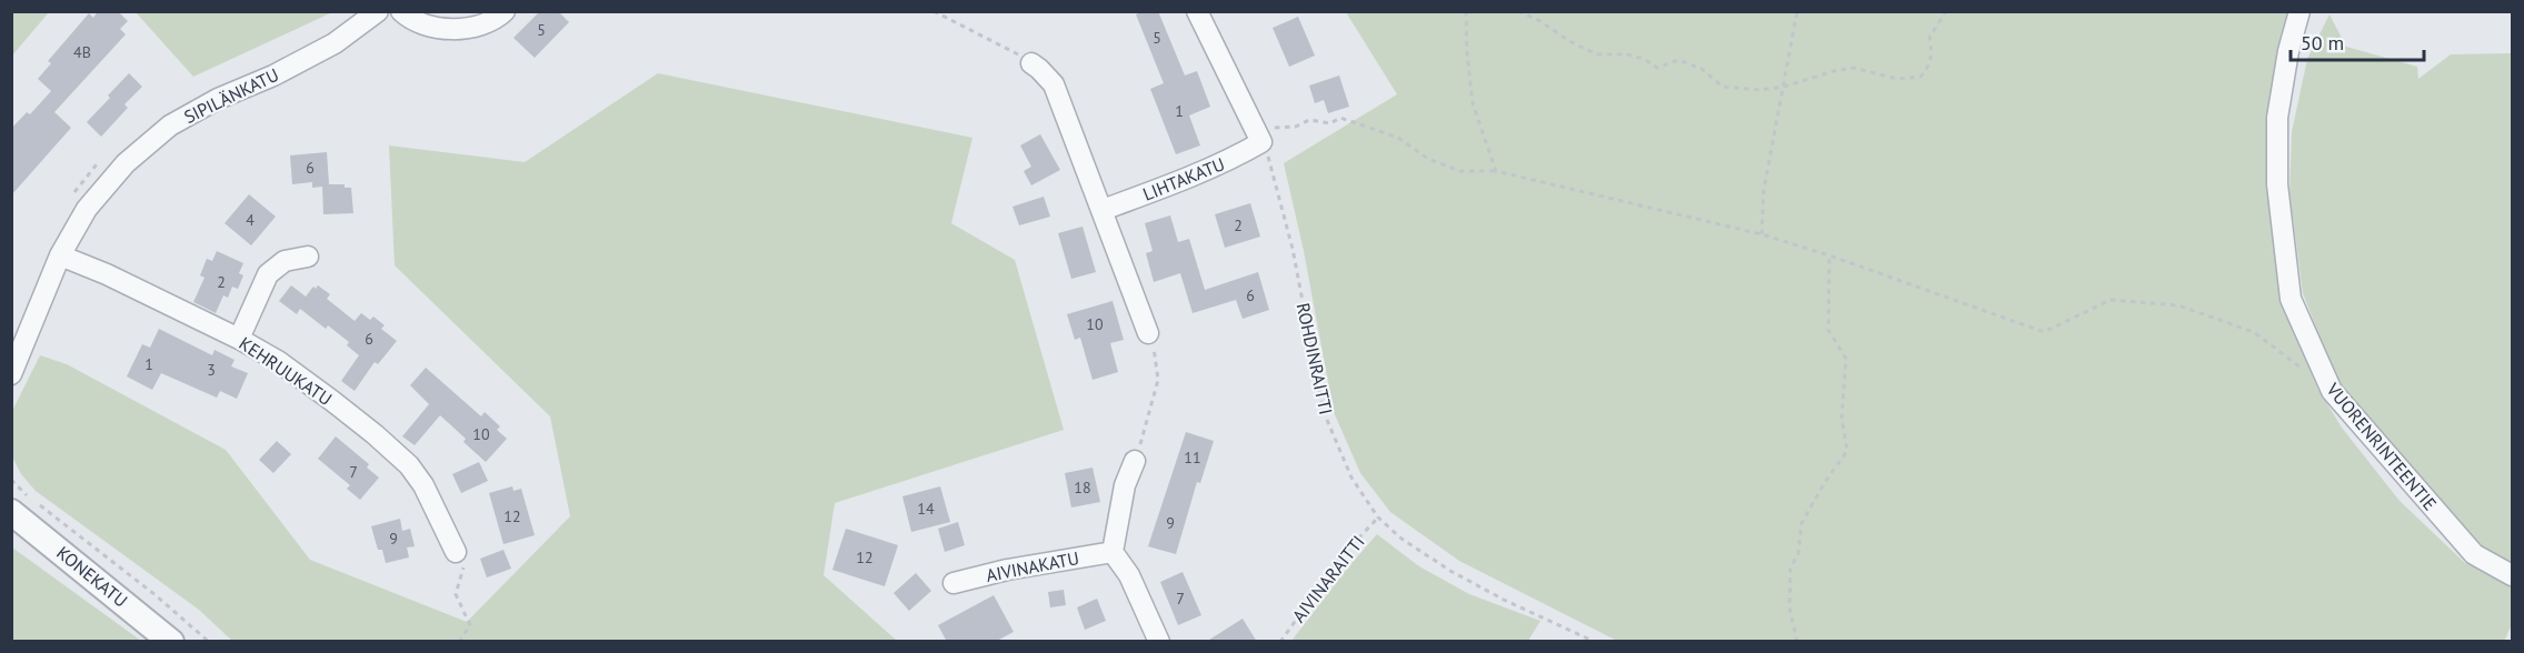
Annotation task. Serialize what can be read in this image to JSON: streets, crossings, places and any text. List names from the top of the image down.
{
  "streets": {
    "street": [
      "SIPILÄNKATU",
      "LIHTAKATU",
      "KEHRUUKATU",
      "VUORENRINTEENTIE",
      "AIVINAKATU",
      "KONEKATU"
    ],
    "path": ["ROHDINRAITTI", "AIVINARAITTI"]
  },
  "crossings": [
    ["SIPILÄNKATU", "KEHRUUKATU"],
    ["LIHTAKATU", "ROHDINRAITTI"],
    ["ROHDINRAITTI", "AIVINARAITTI"]
  ],
  "house_numbers": [
    "5",
    "5",
    "4B",
    "1",
    "6",
    "4",
    "2",
    "2",
    "6",
    "10",
    "6",
    "1",
    "3",
    "10",
    "11",
    "7",
    "18",
    "14",
    "12",
    "9",
    "9",
    "12",
    "7"
  ],
  "scale_bar": "50 m"
}
